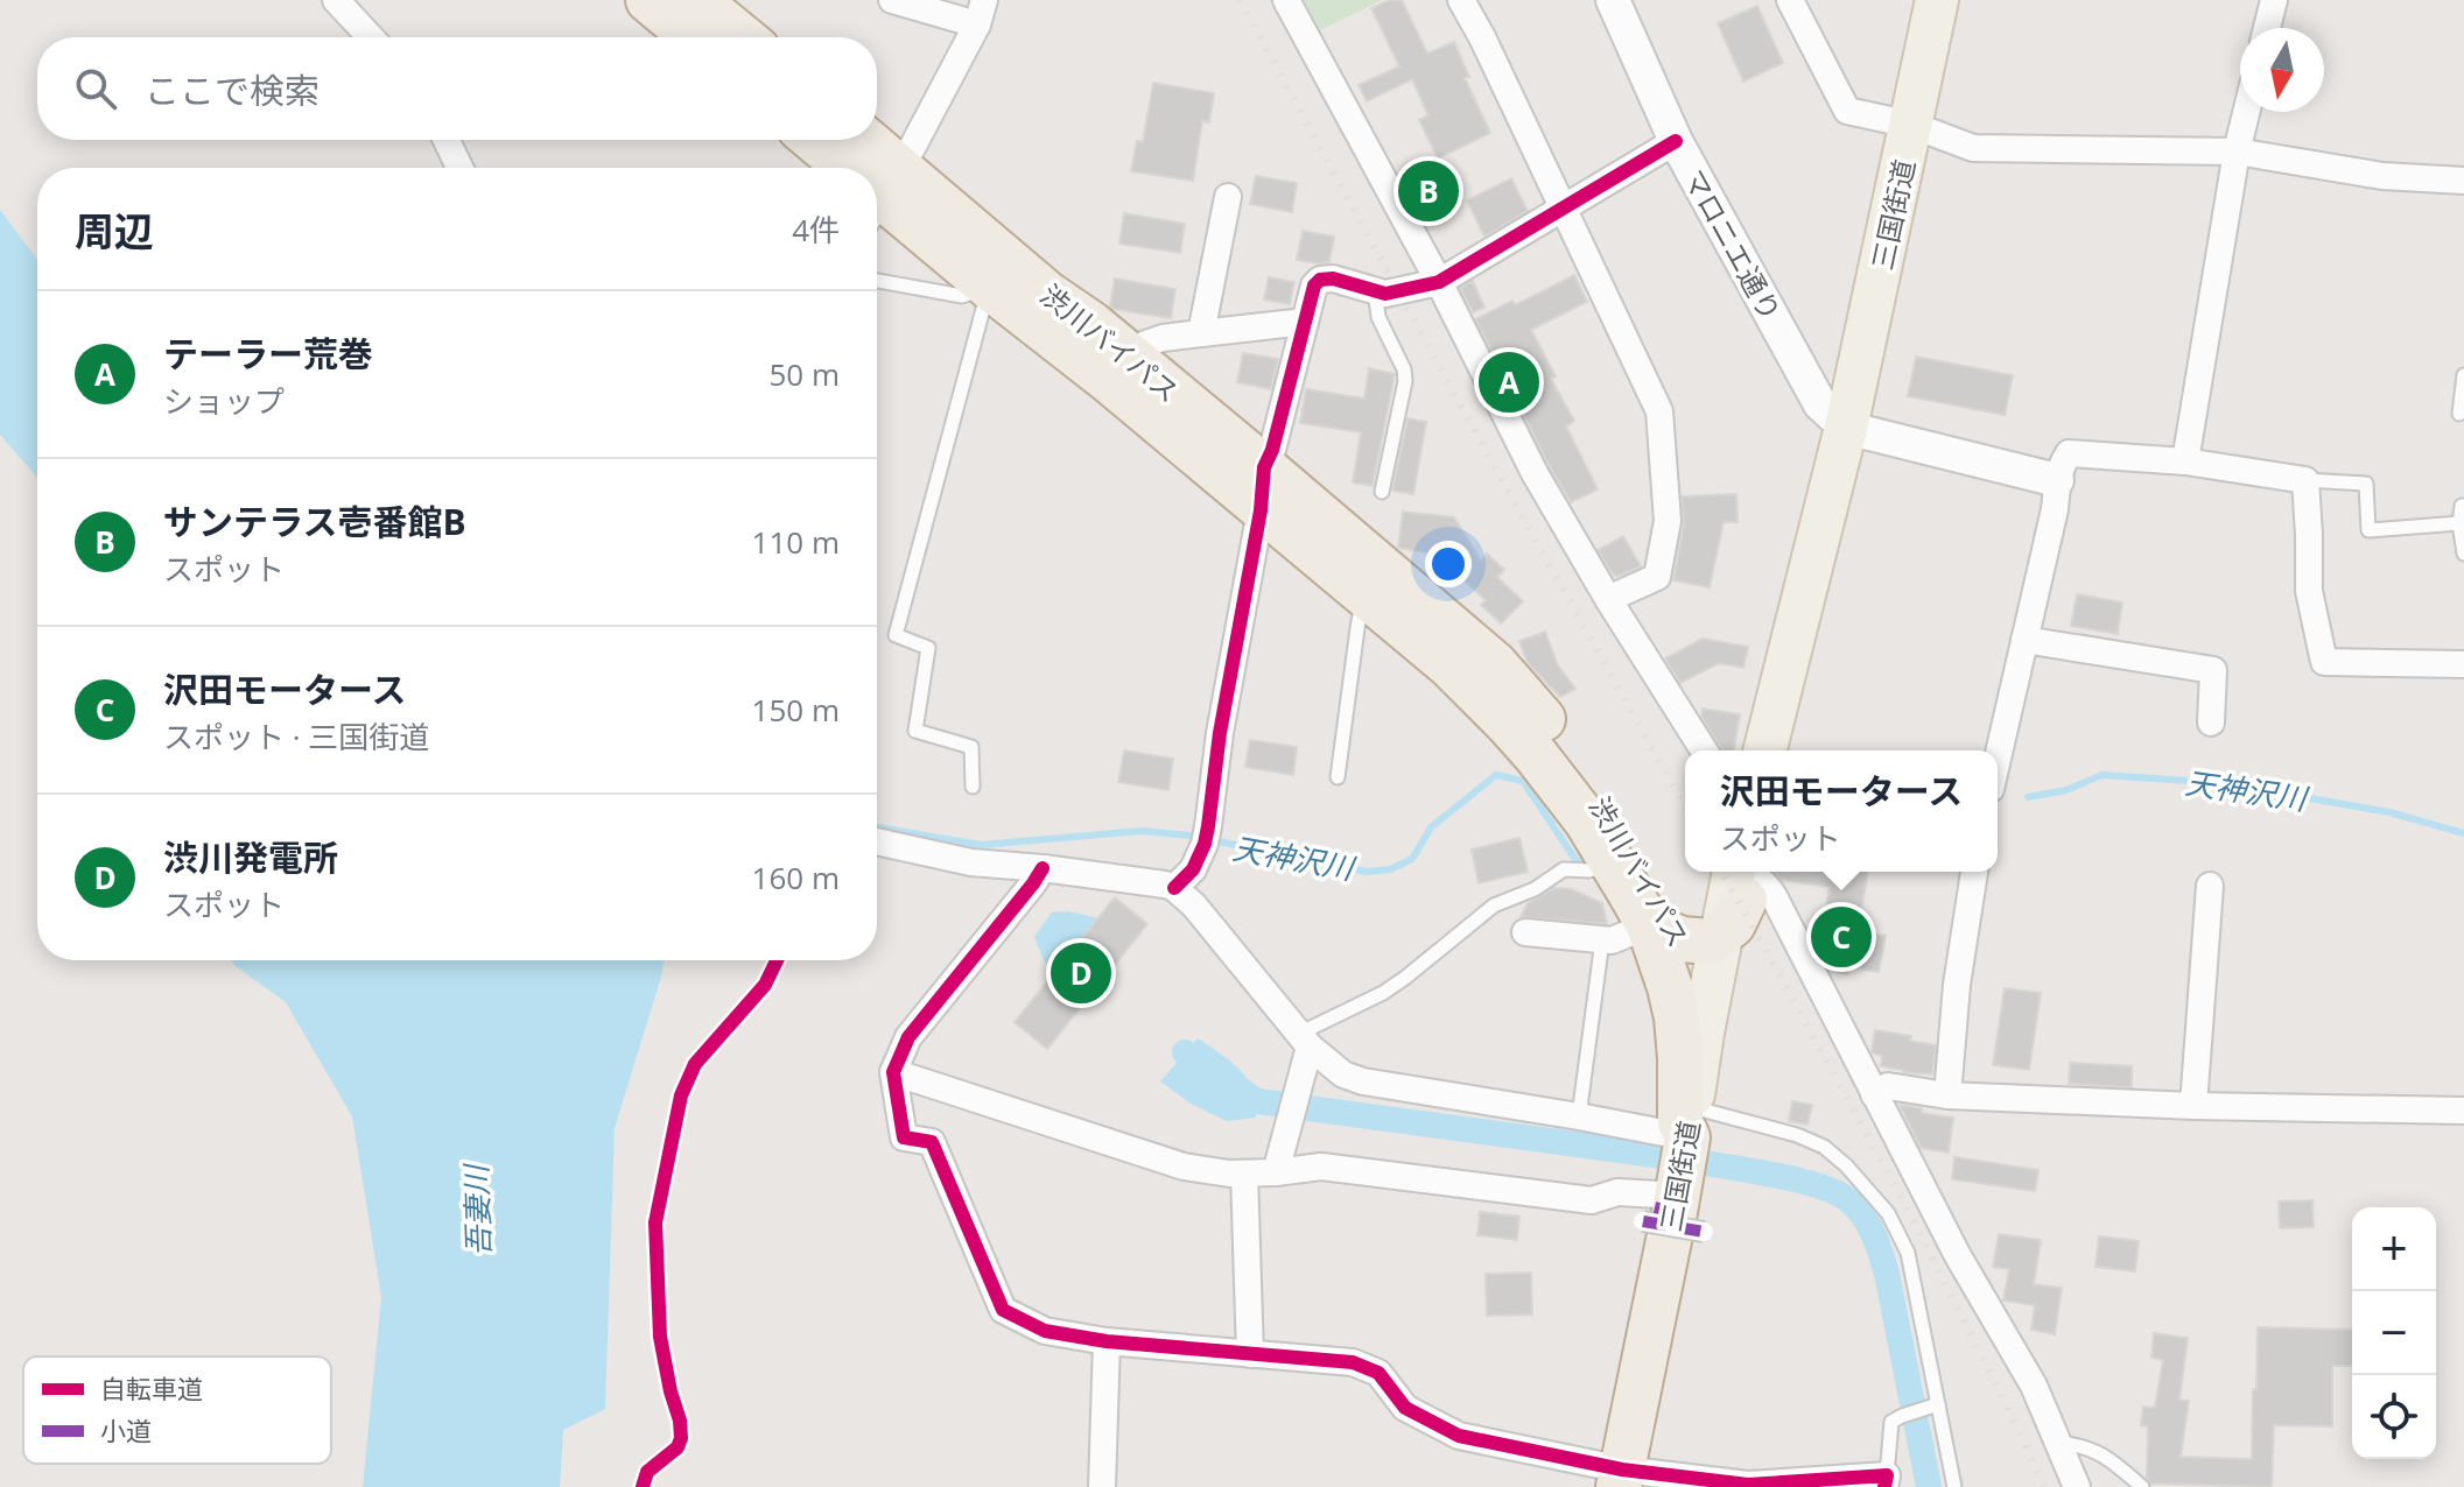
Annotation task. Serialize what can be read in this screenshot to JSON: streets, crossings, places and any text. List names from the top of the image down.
{
  "streets": {
    "highway": ["三国街道", "渋川バイパス"],
    "street": ["マロニエ通り"]
  },
  "crossings": [
    ["三国街道", "マロニエ通り"],
    ["三国街道", "渋川バイパス"]
  ],
  "water": ["天神沢川", "吾妻川"],
  "legend": ["自転車道", "小道"],
  "north": "bottom",
  "page": {
    "search": "ここで検索",
    "pins": [
      "B",
      "A",
      "C",
      "D"
    ],
    "heading": ["周辺", "4件"],
    "list": [
      {
        "mark": "A",
        "name": "テーラー荒巻",
        "note": "ショップ",
        "value": "50 m"
      },
      {
        "mark": "B",
        "name": "サンテラス壱番館B",
        "note": "スポット",
        "value": "110 m"
      },
      {
        "mark": "C",
        "name": "沢田モータース",
        "note": "スポット · 三国街道",
        "value": "150 m"
      },
      {
        "mark": "D",
        "name": "渋川発電所",
        "note": "スポット",
        "value": "160 m"
      }
    ],
    "popup": ["沢田モータース", "スポット"],
    "map_buttons": ["+", "−"]
  }
}
